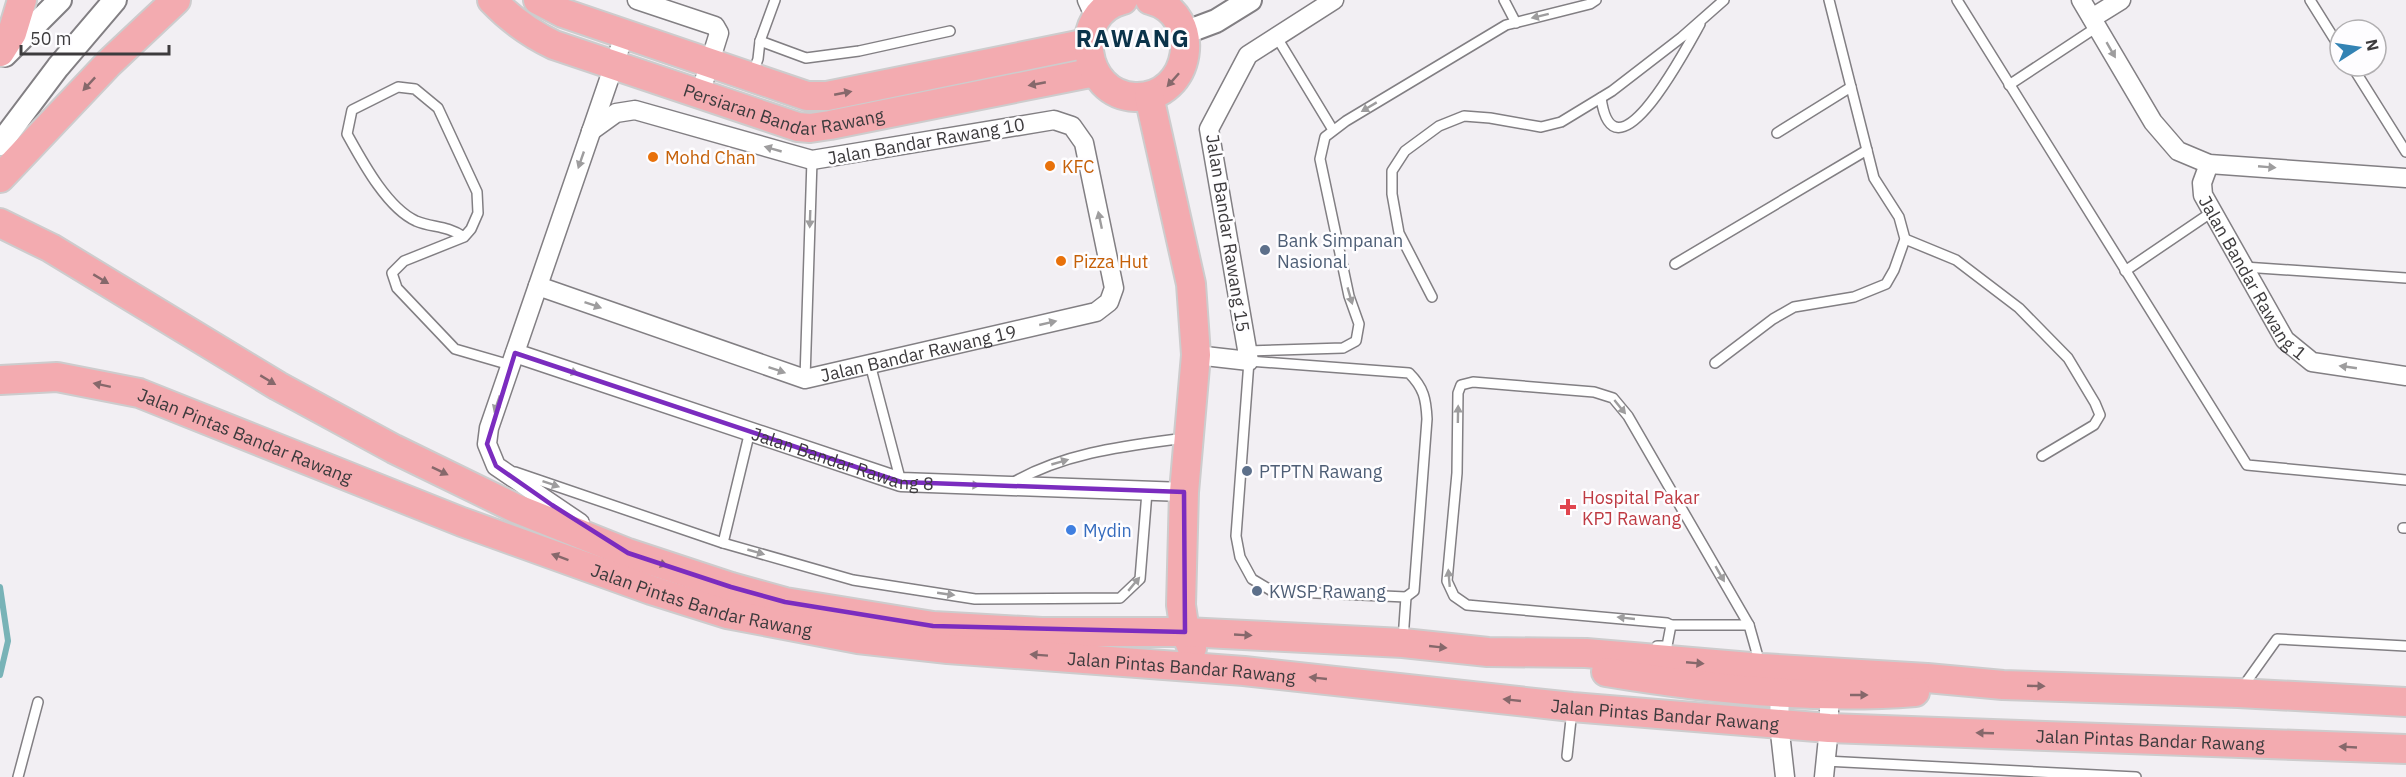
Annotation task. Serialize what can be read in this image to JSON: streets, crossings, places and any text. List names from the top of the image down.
{
  "streets": {
    "main road": ["Persiaran Bandar Rawang", "Jalan Pintas Bandar Rawang"],
    "street": [
      "Jalan Bandar Rawang 10",
      "Jalan Bandar Rawang 15",
      "Jalan Bandar Rawang 1",
      "Jalan Bandar Rawang 19",
      "Jalan Bandar Rawang 8"
    ]
  },
  "crossings": [
    ["Jalan Bandar Rawang 10", "Jalan Bandar Rawang 19"]
  ],
  "one_way": ["Jalan Bandar Rawang 19"],
  "districts": ["RAWANG"],
  "places": {
    "other": [
      "Mohd Chan",
      "KFC",
      "Bank Simpanan Nasional",
      "Pizza Hut",
      "PTPTN Rawang",
      "Mydin",
      "KWSP Rawang"
    ],
    "health": ["Hospital Pakar KPJ Rawang"]
  },
  "scale_bar": "50 m",
  "north": "right"
}
